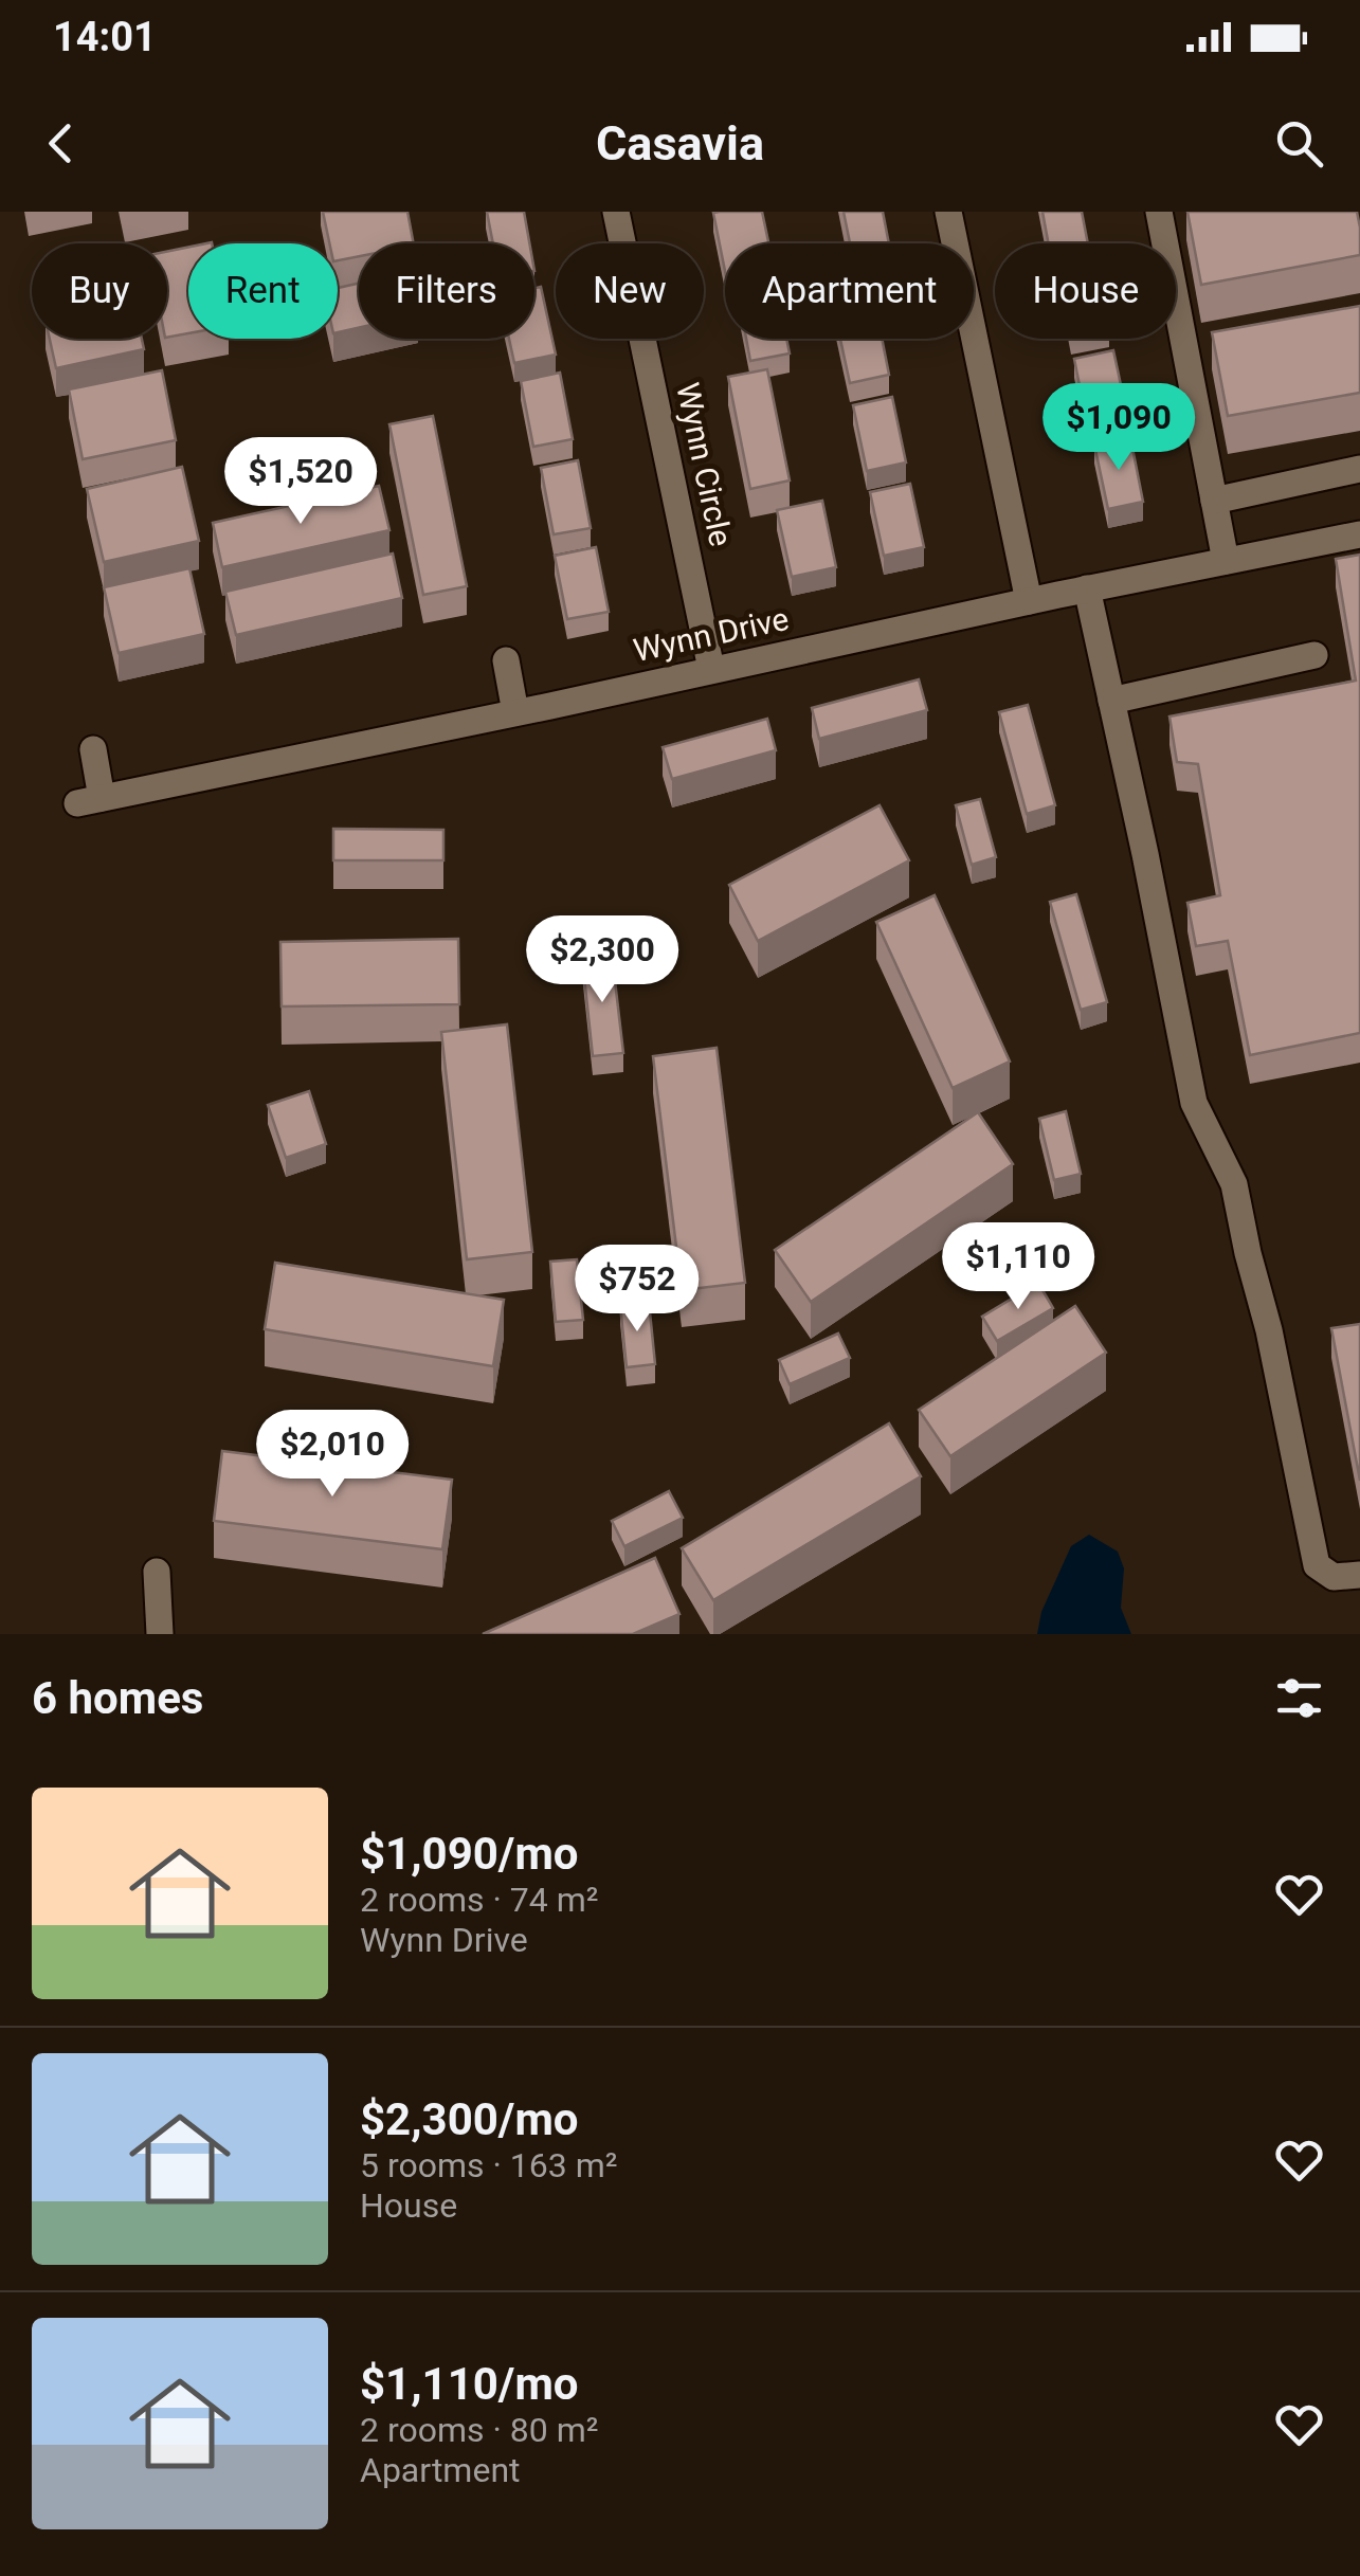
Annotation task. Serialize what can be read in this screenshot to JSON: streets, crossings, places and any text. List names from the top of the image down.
{
  "streets": {
    "street": ["Wynn Circle", "Wynn Drive"]
  },
  "crossings": [
    ["Wynn Circle", "Wynn Drive"]
  ],
  "page": {
    "status": "14:01",
    "header": "Casavia",
    "chip": [
      "Buy",
      "Rent",
      "Filters",
      "New",
      "Apartment",
      "House"
    ],
    "price": [
      "$1,090",
      "$1,520",
      "$2,300",
      "$1,110",
      "$752",
      "$2,010"
    ],
    "heading": "6 homes",
    "list": [
      {
        "name": "$1,090/mo",
        "note": "2 rooms · 74 m² · Wynn Drive"
      },
      {
        "name": "$2,300/mo",
        "note": "5 rooms · 163 m² · House"
      },
      {
        "name": "$1,110/mo",
        "note": "2 rooms · 80 m² · Apartment"
      }
    ]
  }
}
